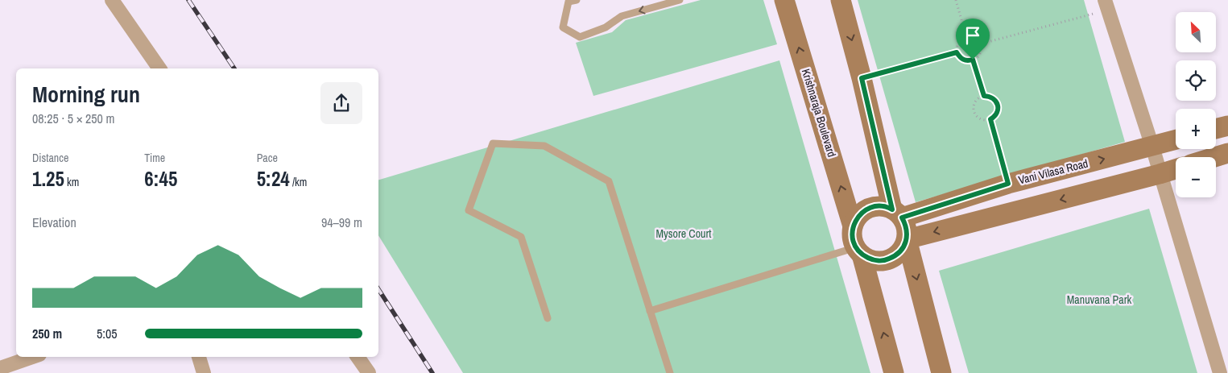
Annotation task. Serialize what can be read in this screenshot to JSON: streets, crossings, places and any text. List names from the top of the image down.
{
  "streets": {
    "main road": ["Krishnaraja Boulevard", "Vani Vilasa Road"]
  },
  "crossings": [
    ["Krishnaraja Boulevard", "Vani Vilasa Road"]
  ],
  "parks": ["Mysore Court", "Manuvana Park"],
  "north": "top left",
  "page": {
    "map_buttons": ["+", "−"],
    "heading": ["Morning run", "08:25 · 5 × 250 m"],
    "stats": [
      ["Distance", "1.25 km"],
      ["Time", "6:45"],
      ["Pace", "5:24 /km"]
    ],
    "chart": ["Elevation", "94–99 m"],
    "list": [
      {
        "name": "250 m",
        "note": "5:05"
      }
    ]
  }
}
